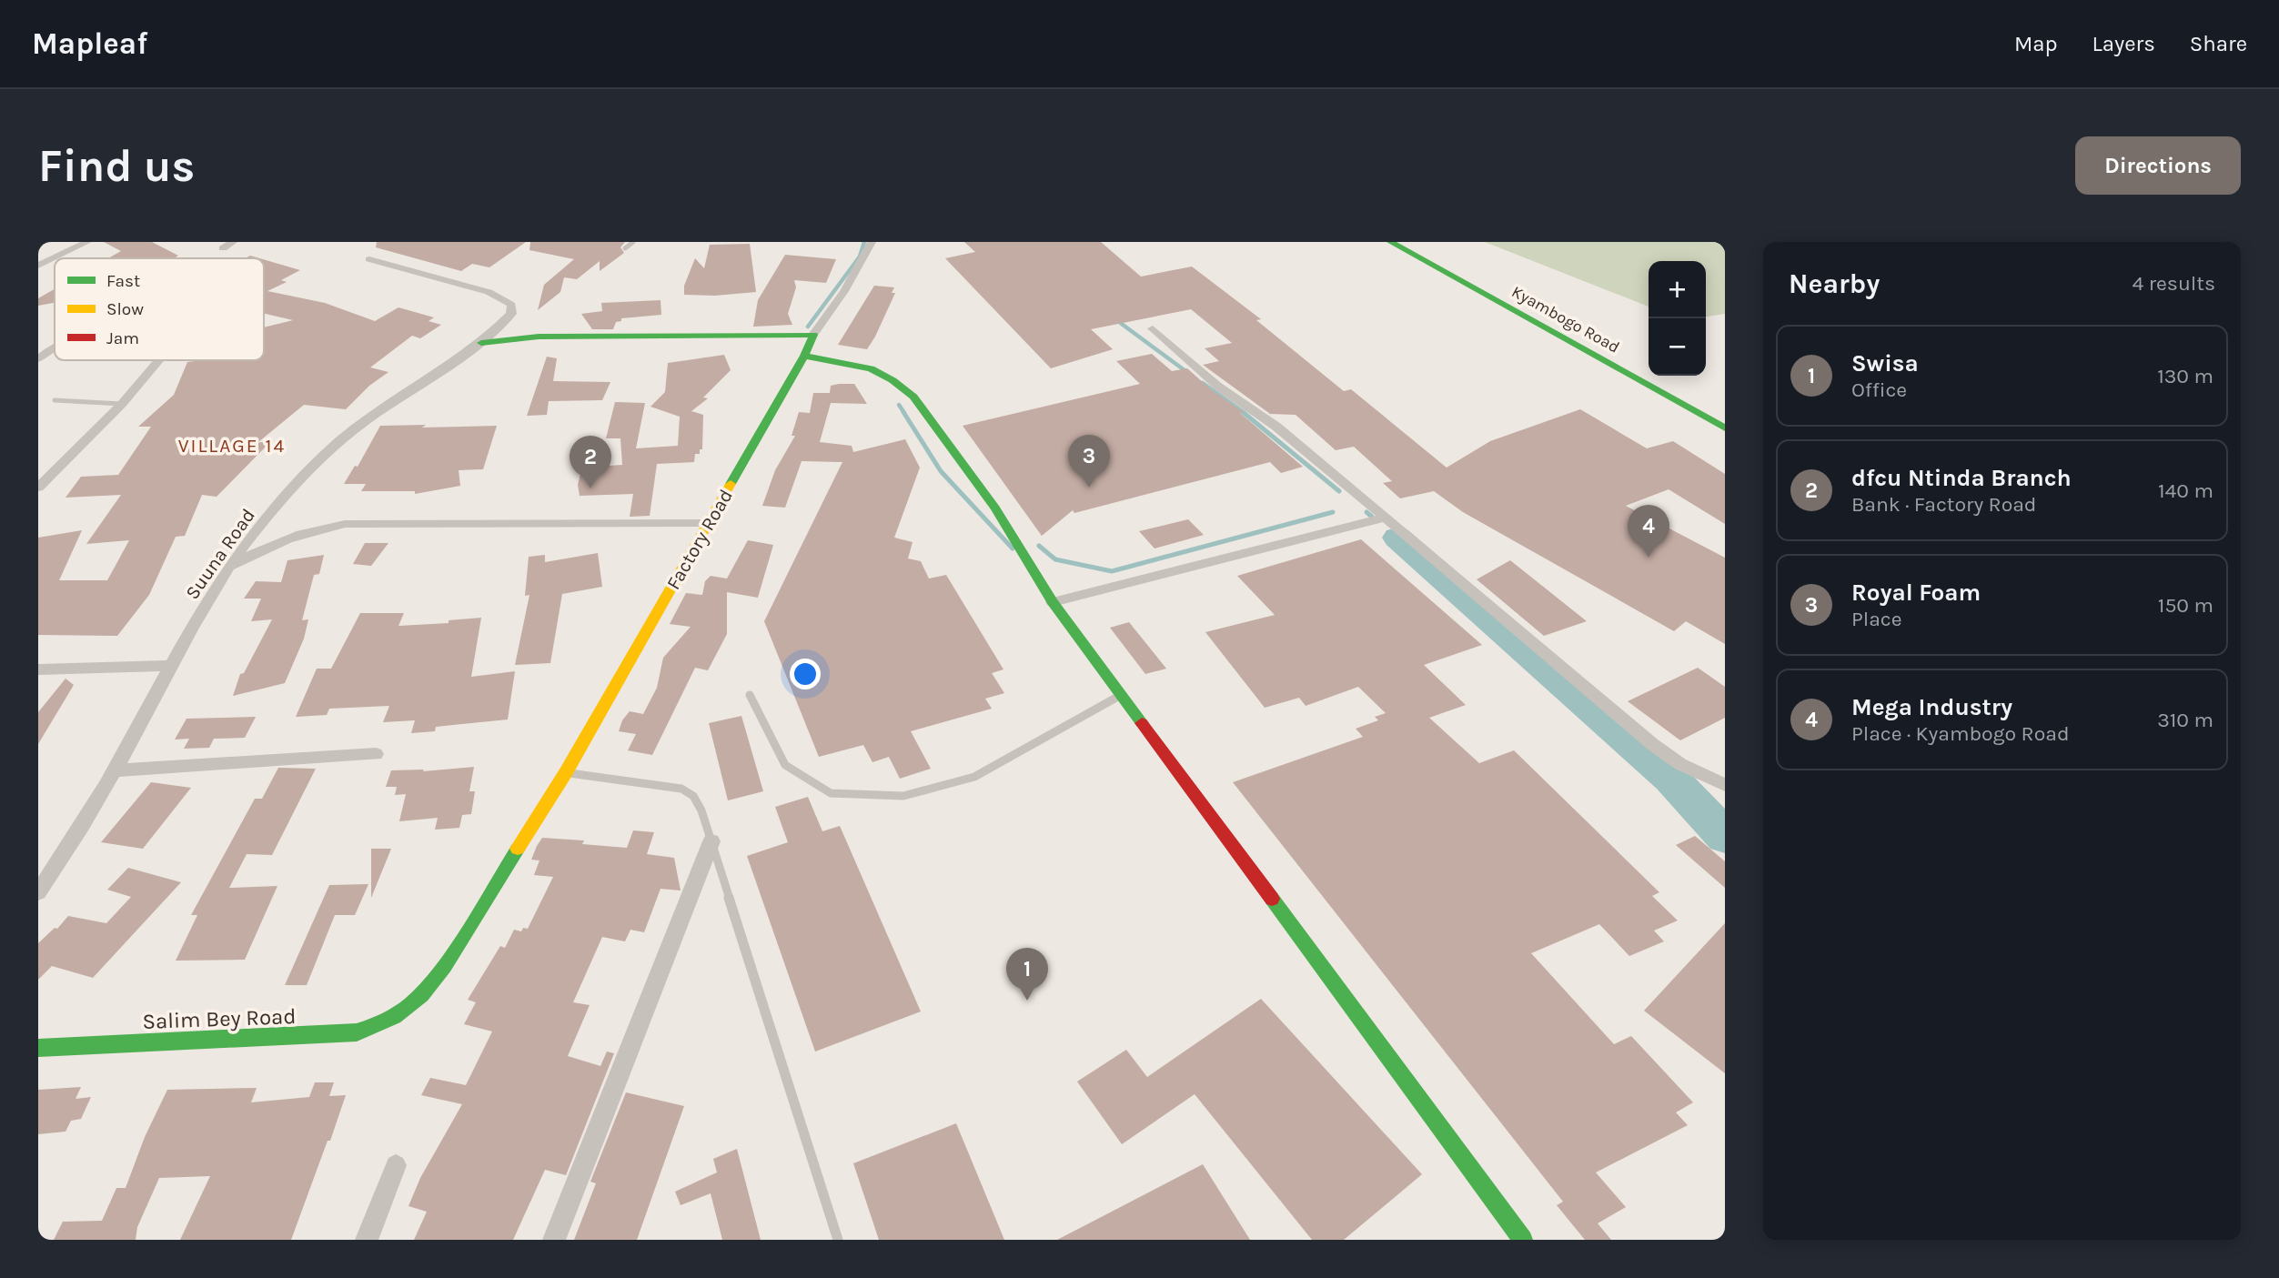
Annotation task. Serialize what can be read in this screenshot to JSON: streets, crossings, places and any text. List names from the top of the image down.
{
  "streets": {
    "street": [
      "Kyambogo Road",
      "Factory Road",
      "Suuna Road",
      "Salim Bey Road"
    ]
  },
  "crossings": [
    ["Factory Road", "Salim Bey Road"]
  ],
  "districts": ["VILLAGE 14"],
  "legend": ["Fast", "Slow", "Jam"],
  "page": {
    "header": "Mapleaf",
    "nav": ["Map", "Layers", "Share"],
    "buttons": "Directions",
    "title": "Find us",
    "heading": ["Nearby", "4 results"],
    "map_buttons": ["+", "−"],
    "list": [
      {
        "mark": "1",
        "name": "Swisa",
        "note": "Office",
        "value": "130 m"
      },
      {
        "mark": "2",
        "name": "dfcu Ntinda Branch",
        "note": "Bank · Factory Road",
        "value": "140 m"
      },
      {
        "mark": "3",
        "name": "Royal Foam",
        "note": "Place",
        "value": "150 m"
      },
      {
        "mark": "4",
        "name": "Mega Industry",
        "note": "Place · Kyambogo Road",
        "value": "310 m"
      }
    ],
    "pins": [
      "3",
      "2",
      "4",
      "1"
    ]
  }
}
